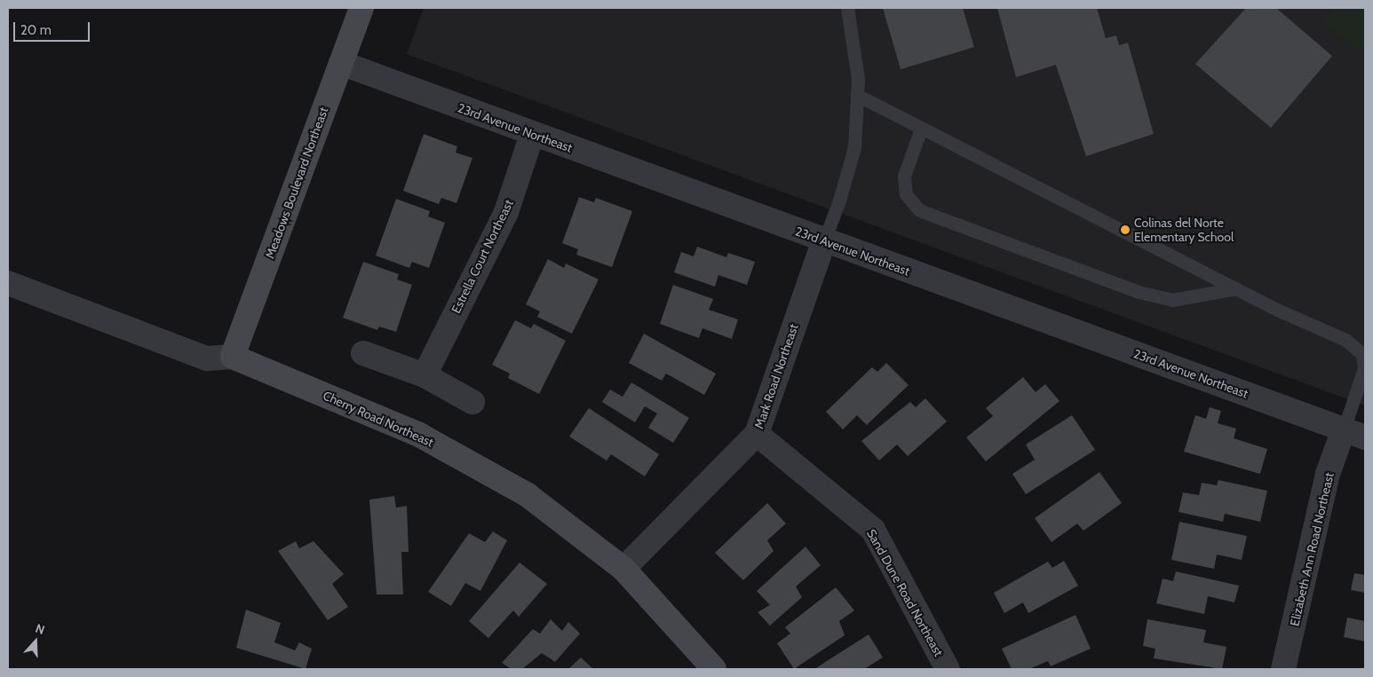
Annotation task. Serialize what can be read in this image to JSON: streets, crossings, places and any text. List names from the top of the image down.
{
  "streets": {
    "street": [
      "23rd Avenue Northeast",
      "Meadows Boulevard Northeast",
      "Estrella Court Northeast",
      "Mark Road Northeast",
      "Cherry Road Northeast",
      "Elizabeth Ann Road Northeast",
      "Sand Dune Road Northeast"
    ]
  },
  "crossings": [
    ["23rd Avenue Northeast", "Meadows Boulevard Northeast"],
    ["23rd Avenue Northeast", "Estrella Court Northeast"],
    ["23rd Avenue Northeast", "Mark Road Northeast"],
    ["23rd Avenue Northeast", "Elizabeth Ann Road Northeast"],
    ["Meadows Boulevard Northeast", "Cherry Road Northeast"],
    ["Mark Road Northeast", "Cherry Road Northeast"],
    ["Mark Road Northeast", "Sand Dune Road Northeast"]
  ],
  "places": ["Colinas del Norte Elementary School"],
  "scale_bar": "20 m",
  "north": "top"
}
